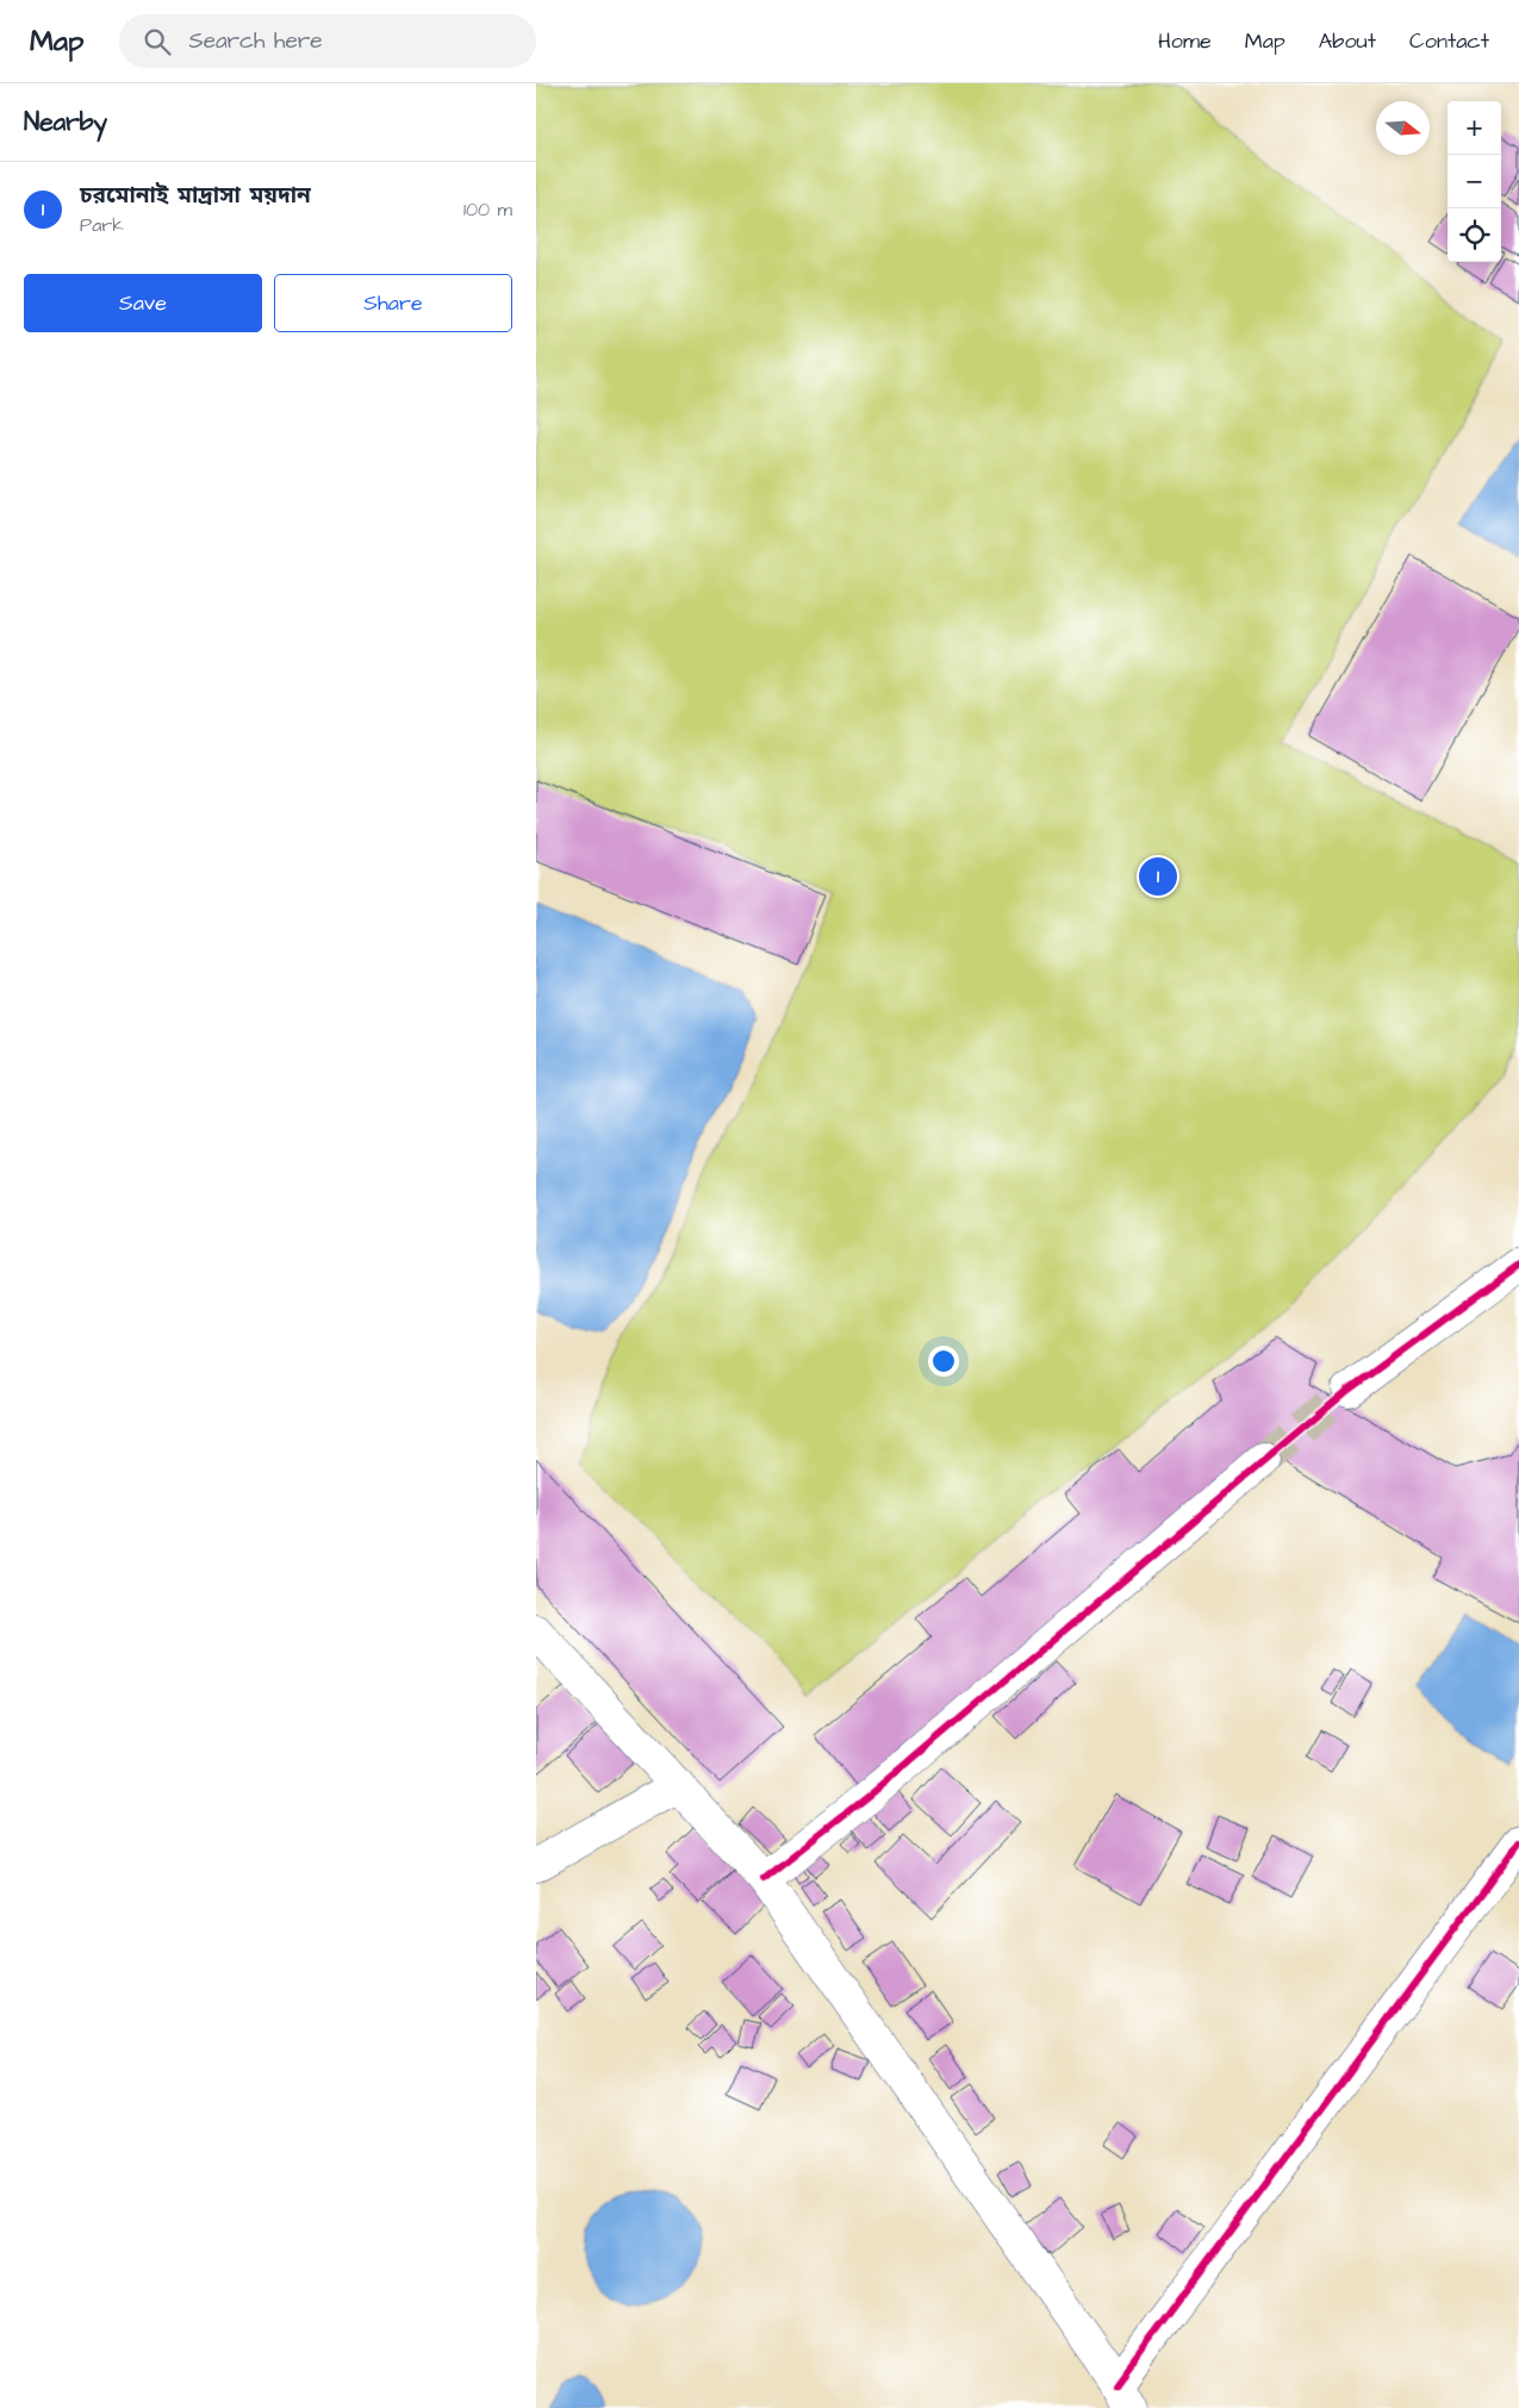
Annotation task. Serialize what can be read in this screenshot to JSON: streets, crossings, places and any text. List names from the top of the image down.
{
  "north": "right",
  "page": {
    "header": "Map",
    "search": "Search here",
    "nav": [
      "Home",
      "Map",
      "About",
      "Contact"
    ],
    "heading": "Nearby",
    "map_buttons": ["+", "−"],
    "list": [
      {
        "mark": "1",
        "name": "চরমোনাই মাদ্রাসা ময়দান",
        "note": "Park",
        "value": "100 m"
      }
    ],
    "buttons": ["Save", "Share"],
    "pins": "1"
  }
}
